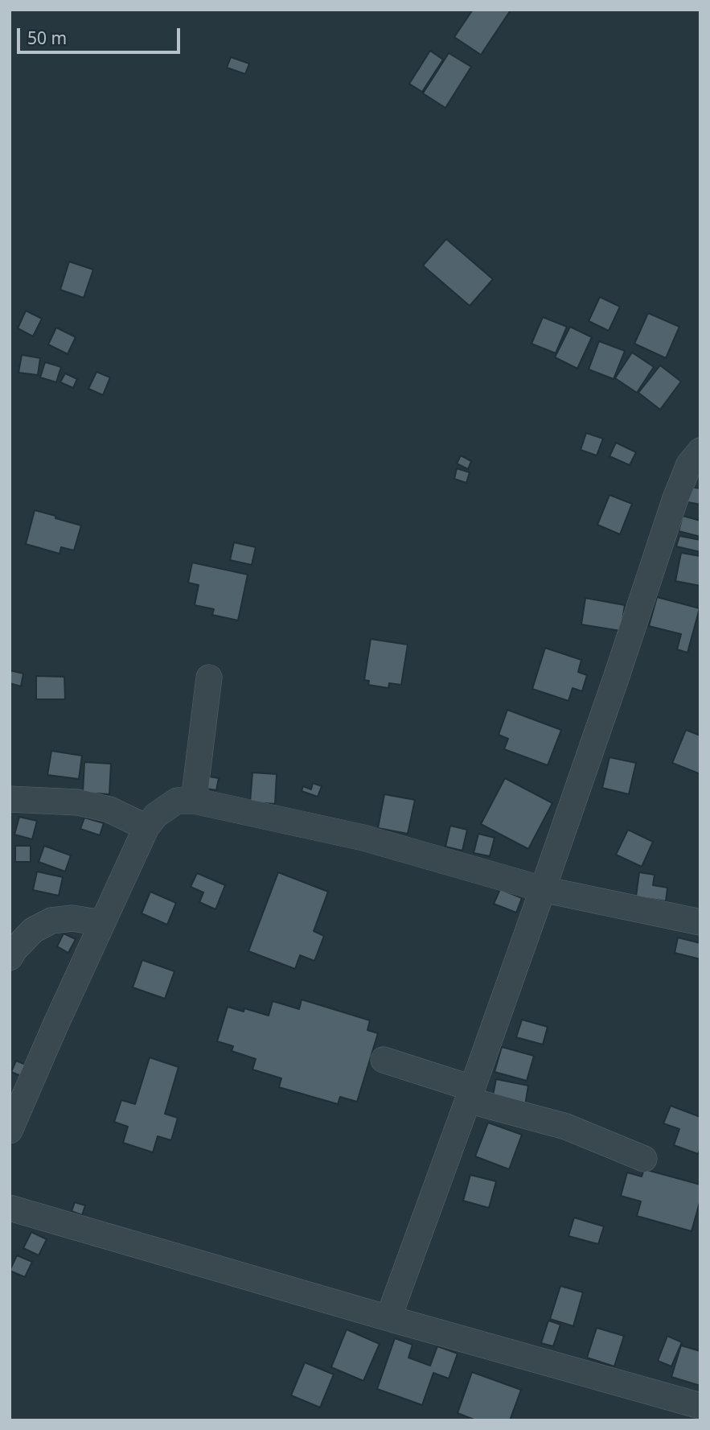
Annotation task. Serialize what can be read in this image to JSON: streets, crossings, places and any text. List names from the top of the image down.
{
  "scale_bar": "50 m"
}
